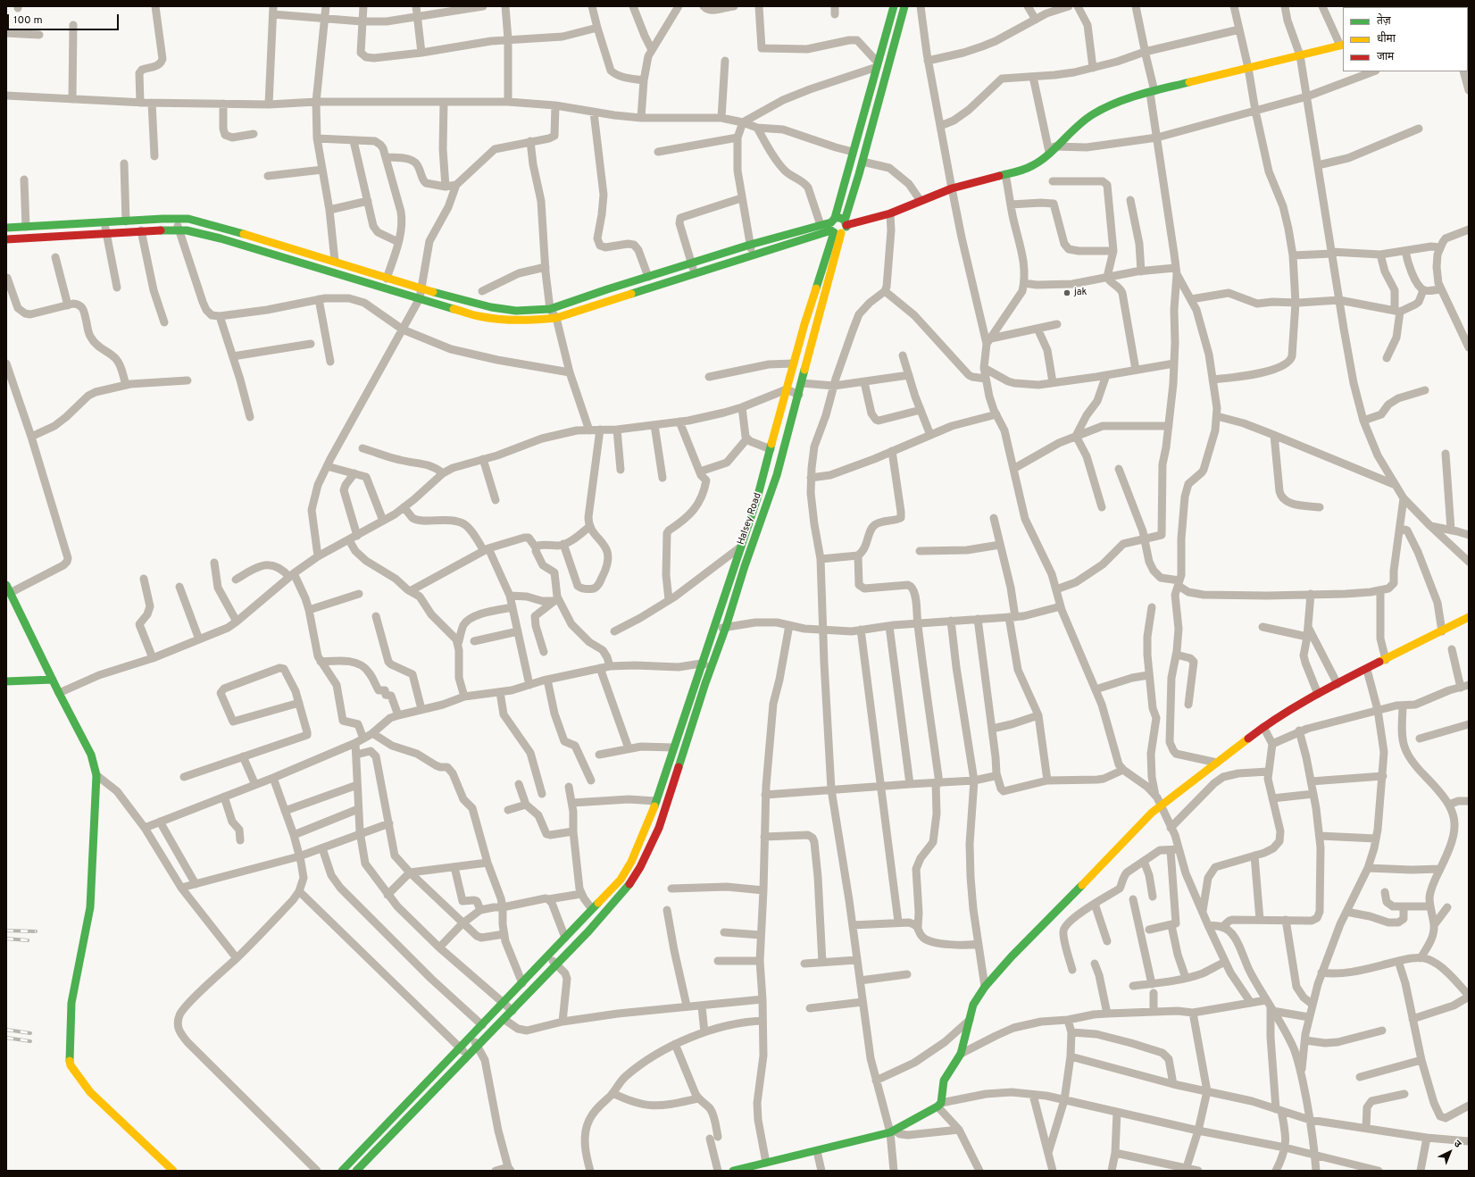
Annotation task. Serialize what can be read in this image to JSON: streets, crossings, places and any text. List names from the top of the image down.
{
  "streets": {
    "street": ["Halsey Road"]
  },
  "places": ["jak"],
  "legend": ["तेज़", "धीमा", "जाम"],
  "scale_bar": "100 m",
  "north": "top right"
}
